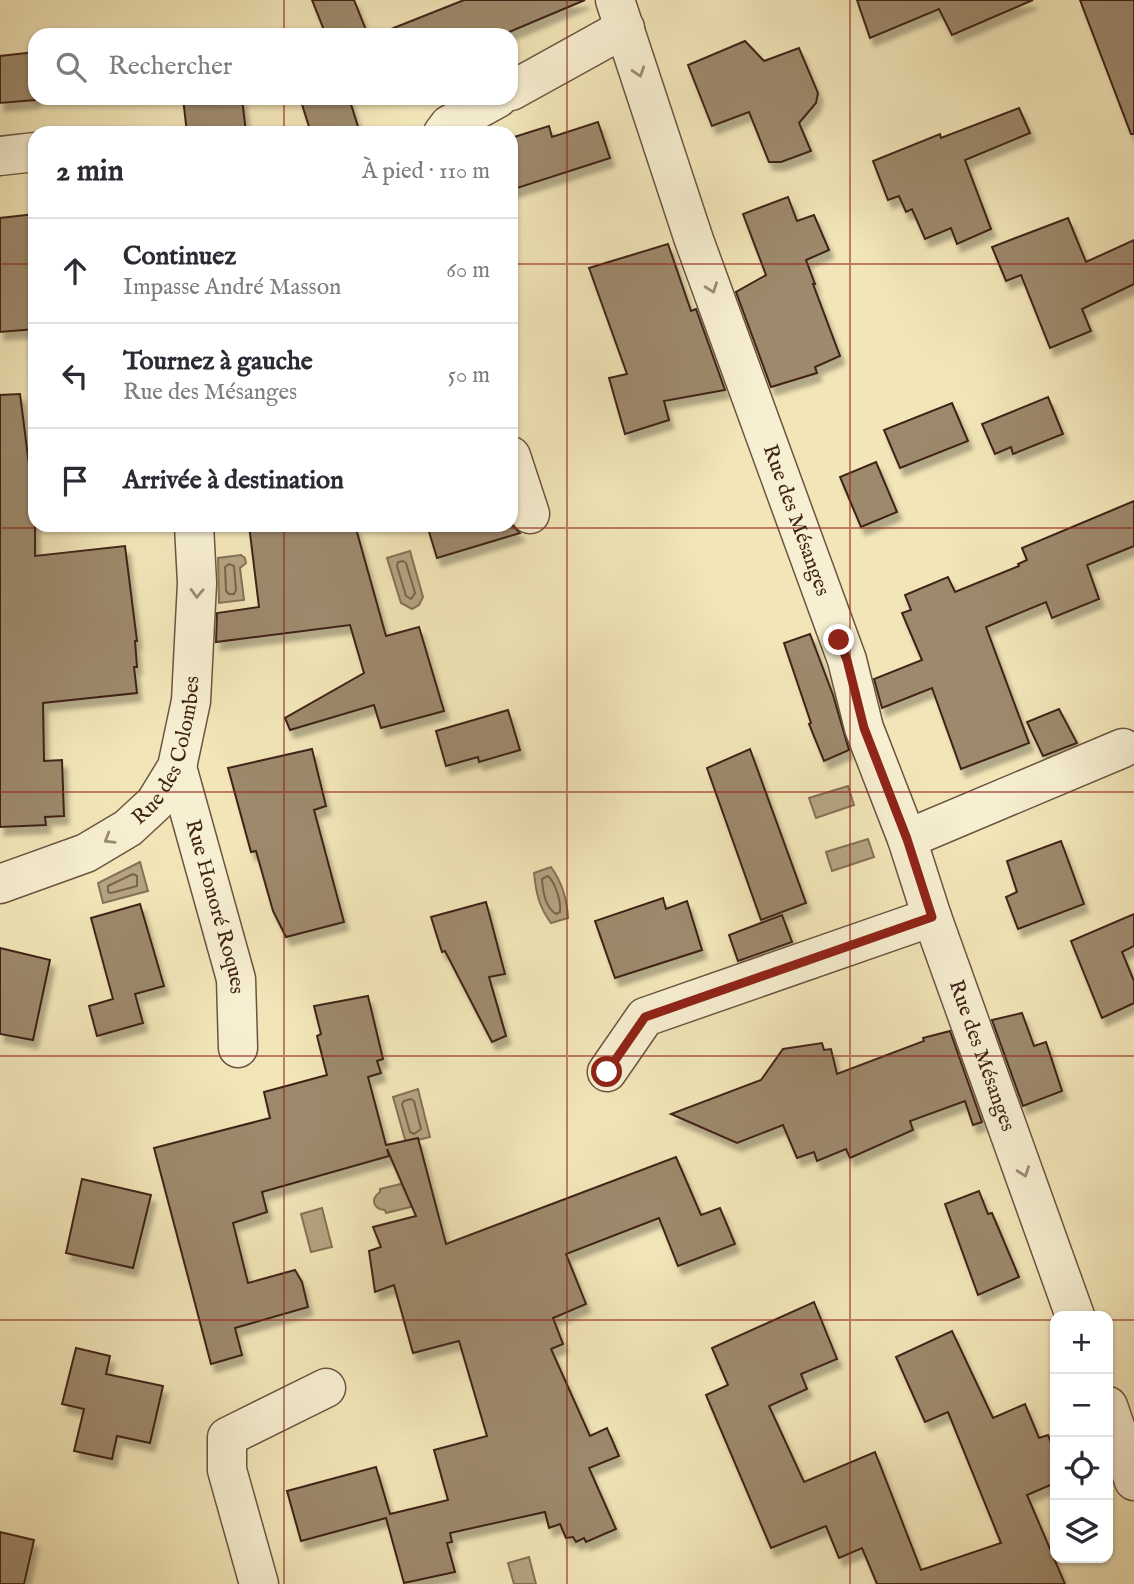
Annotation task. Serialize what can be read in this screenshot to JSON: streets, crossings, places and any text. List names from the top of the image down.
{
  "streets": {
    "street": ["Rue des Mésanges", "Rue des Colombes", "Rue Honoré Roques"]
  },
  "crossings": [
    ["Rue des Colombes", "Rue Honoré Roques"]
  ],
  "one_way": ["Rue des Mésanges", "Rue des Colombes"],
  "page": {
    "search": "Rechercher",
    "heading": ["2 min", "À pied · 110 m"],
    "list": [
      ["Continuez", "Impasse André Masson", "60 m"],
      ["Tournez à gauche", "Rue des Mésanges", "50 m"],
      "Arrivée à destination"
    ],
    "map_buttons": ["+", "−"]
  }
}
